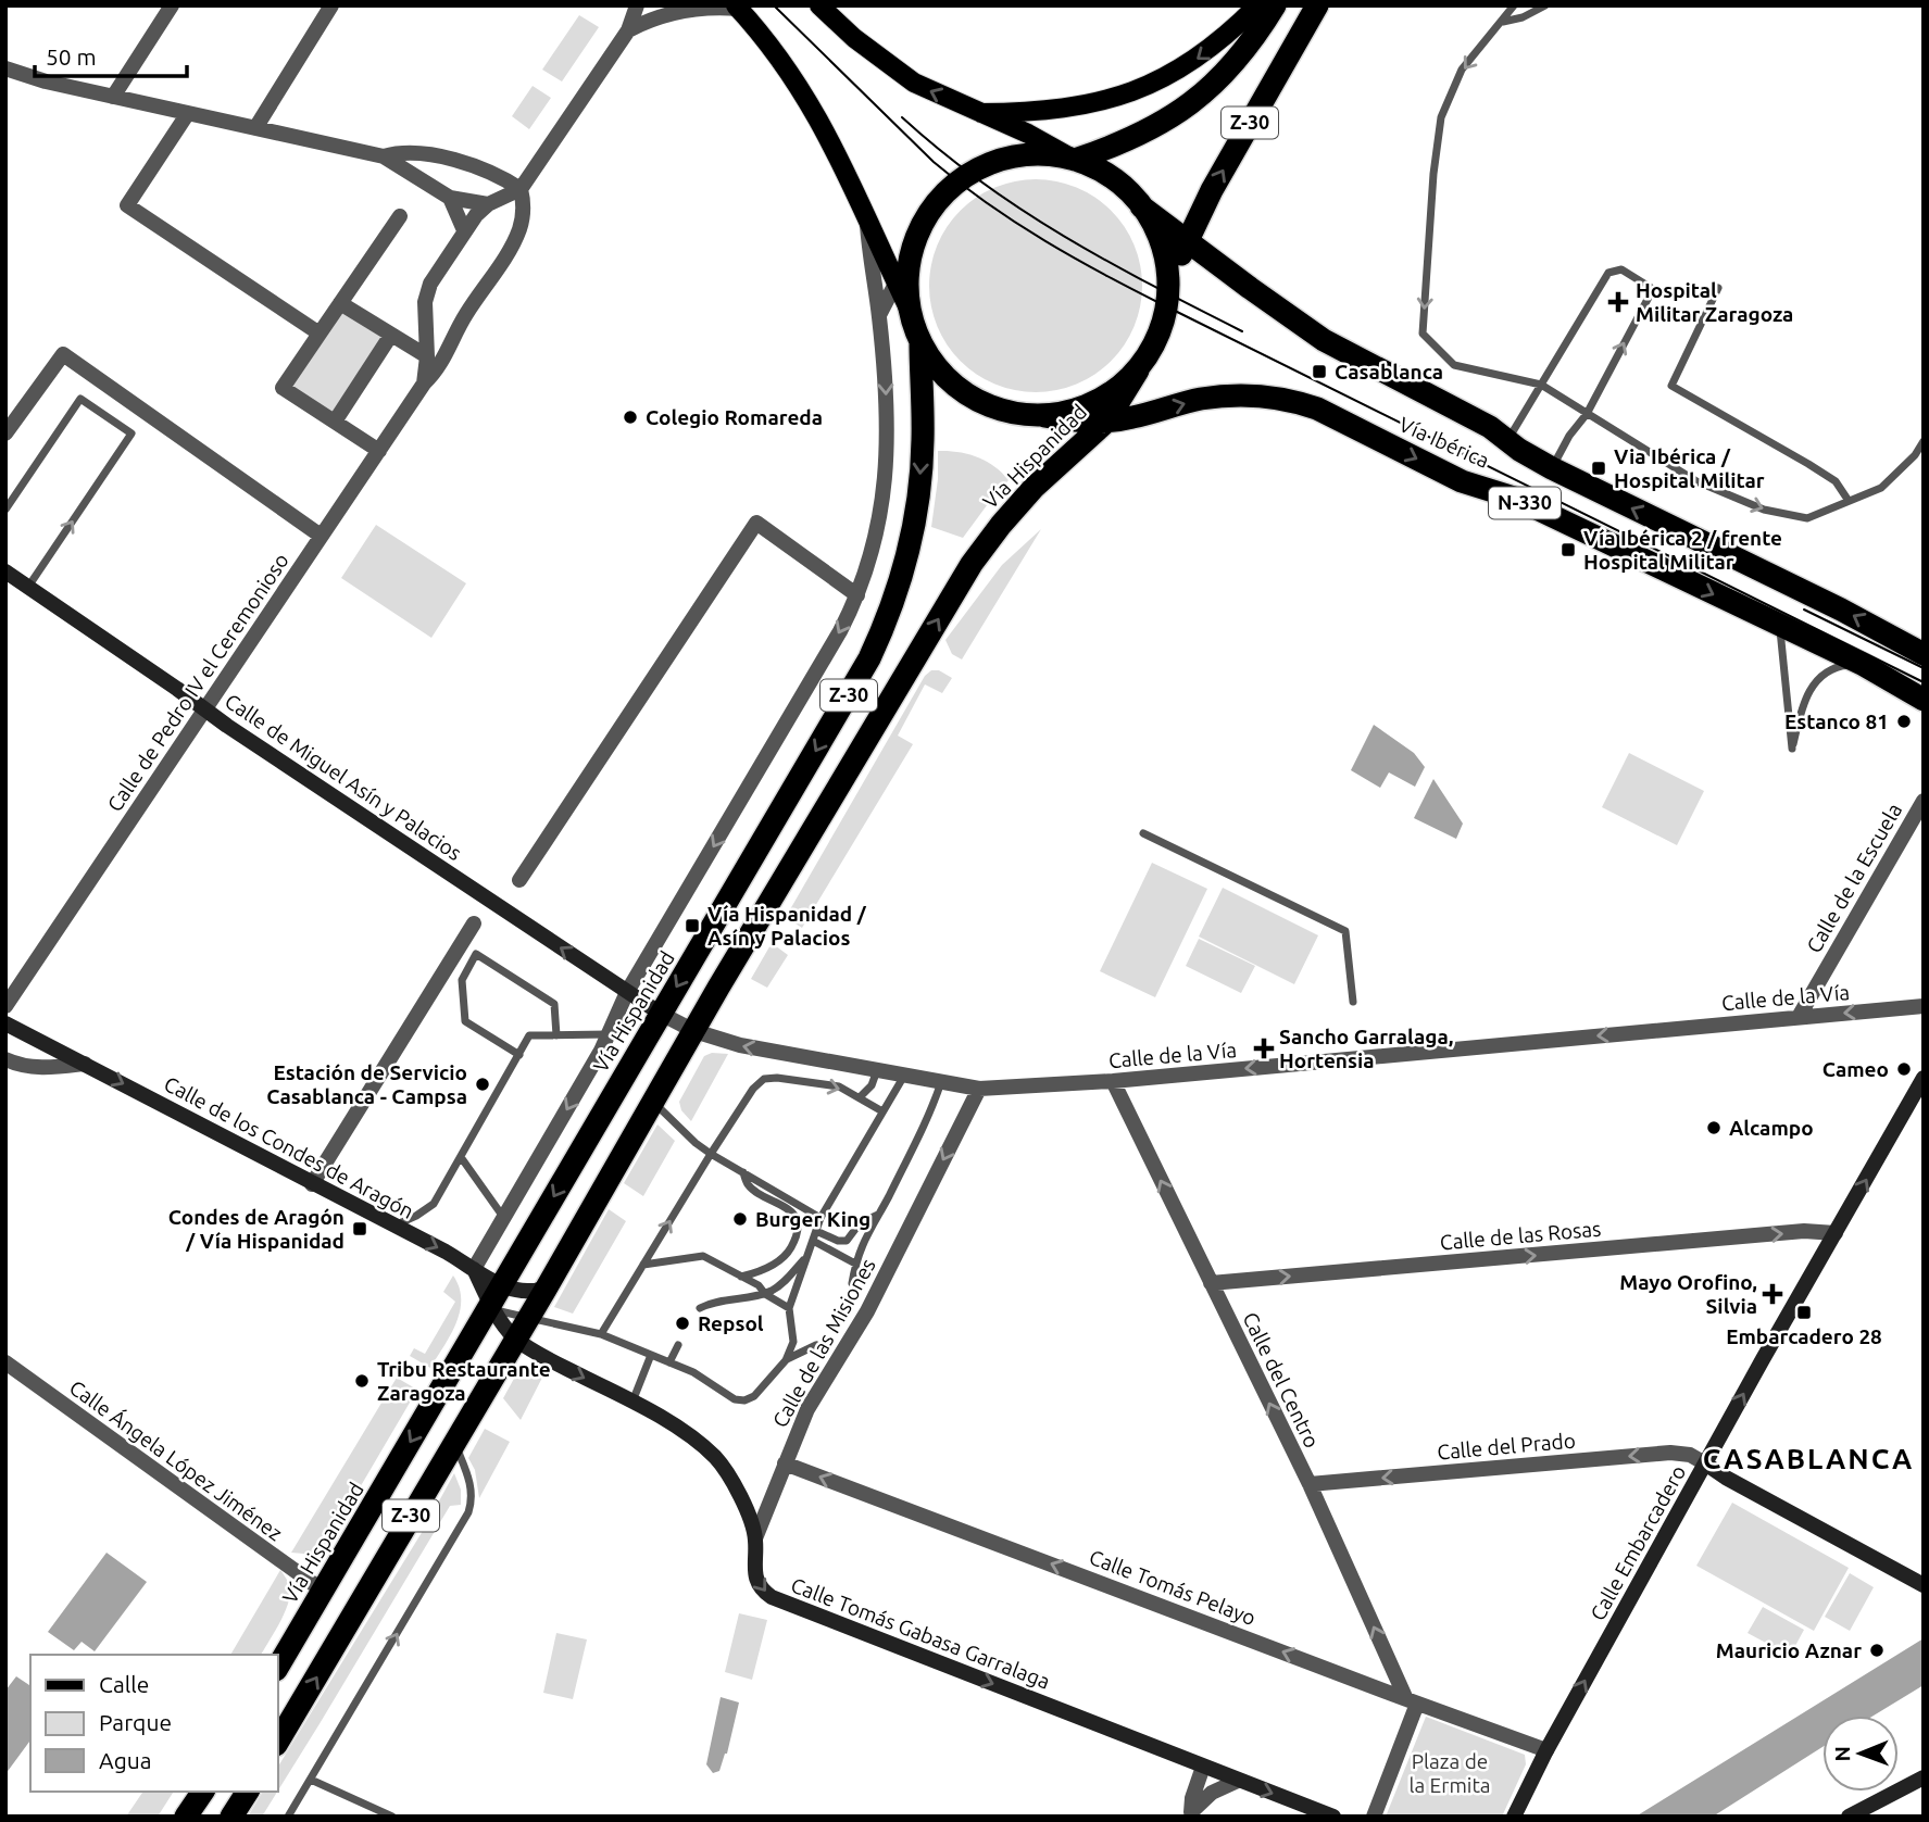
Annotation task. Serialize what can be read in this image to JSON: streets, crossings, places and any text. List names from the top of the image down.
{
  "streets": {
    "highway": [
      "Z-30",
      "Vía Ibérica",
      "Vía Hispanidad",
      "N-330"
    ],
    "street": [
      "Calle de Pedro IV el Ceremonioso",
      "Calle de Miguel Asín y Palacios",
      "Calle de la Escuela",
      "Calle de la Vía",
      "Calle de los Condes de Aragón",
      "Calle de las Rosas",
      "Calle de las Misiones",
      "Calle del Centro",
      "Calle del Prado",
      "Calle Ángela López Jiménez",
      "Calle Embarcadero",
      "Calle Tomás Pelayo",
      "Calle Tomás Gabasa Garralaga"
    ]
  },
  "crossings": [
    ["Z-30", "Vía Ibérica"],
    ["Z-30", "Vía Hispanidad"],
    ["Vía Ibérica", "Vía Hispanidad"],
    ["Vía Hispanidad", "Calle de Miguel Asín y Palacios"],
    ["Vía Hispanidad", "Calle de la Vía"],
    ["Vía Hispanidad", "Calle de los Condes de Aragón"],
    ["Vía Hispanidad", "Calle Ángela López Jiménez"],
    ["Vía Hispanidad", "Calle Tomás Gabasa Garralaga"],
    ["Calle de Pedro IV el Ceremonioso", "Calle de Miguel Asín y Palacios"],
    ["Calle de Miguel Asín y Palacios", "Calle de la Vía"],
    ["Calle de la Escuela", "Calle de la Vía"],
    ["Calle de la Vía", "Calle de las Misiones"],
    ["Calle de la Vía", "Calle del Centro"],
    ["Calle de los Condes de Aragón", "Calle Tomás Gabasa Garralaga"],
    ["Calle de las Rosas", "Calle del Centro"],
    ["Calle de las Rosas", "Calle Embarcadero"],
    ["Calle de las Misiones", "Calle Tomás Pelayo"],
    ["Calle de las Misiones", "Calle Tomás Gabasa Garralaga"],
    ["Calle del Centro", "Calle del Prado"],
    ["Calle del Centro", "Calle Tomás Pelayo"],
    ["Calle del Prado", "Calle Embarcadero"],
    ["Calle Embarcadero", "Calle Tomás Pelayo"]
  ],
  "one_way": [
    "Calle de Miguel Asín y Palacios",
    "Calle de la Vía",
    "Calle de los Condes de Aragón",
    "Calle de las Rosas",
    "Calle de las Misiones",
    "Calle del Centro",
    "Calle del Prado",
    "Calle Embarcadero",
    "Calle Tomás Pelayo",
    "Calle Tomás Gabasa Garralaga"
  ],
  "districts": ["CASABLANCA"],
  "parks": ["Plaza de la Ermita"],
  "places": {
    "health": ["Hospital Militar Zaragoza", "Sancho Garralaga, Hortensia", "Mayo Orofino, Silvia"],
    "transit": [
      "Casablanca",
      "Via Ibérica / Hospital Militar",
      "Vía Ibérica 2 / frente Hospital Militar",
      "Vía Hispanidad / Asín y Palacios",
      "Condes de Aragón / Vía Hispanidad",
      "Embarcadero 28"
    ],
    "other": [
      "Colegio Romareda",
      "Estanco 81",
      "Cameo",
      "Estación de Servicio Casablanca - Campsa",
      "Alcampo",
      "Burger King",
      "Repsol",
      "Tribu Restaurante Zaragoza",
      "Mauricio Aznar"
    ]
  },
  "legend": ["Calle", "Parque", "Agua"],
  "scale_bar": "50 m",
  "north": "left"
}
